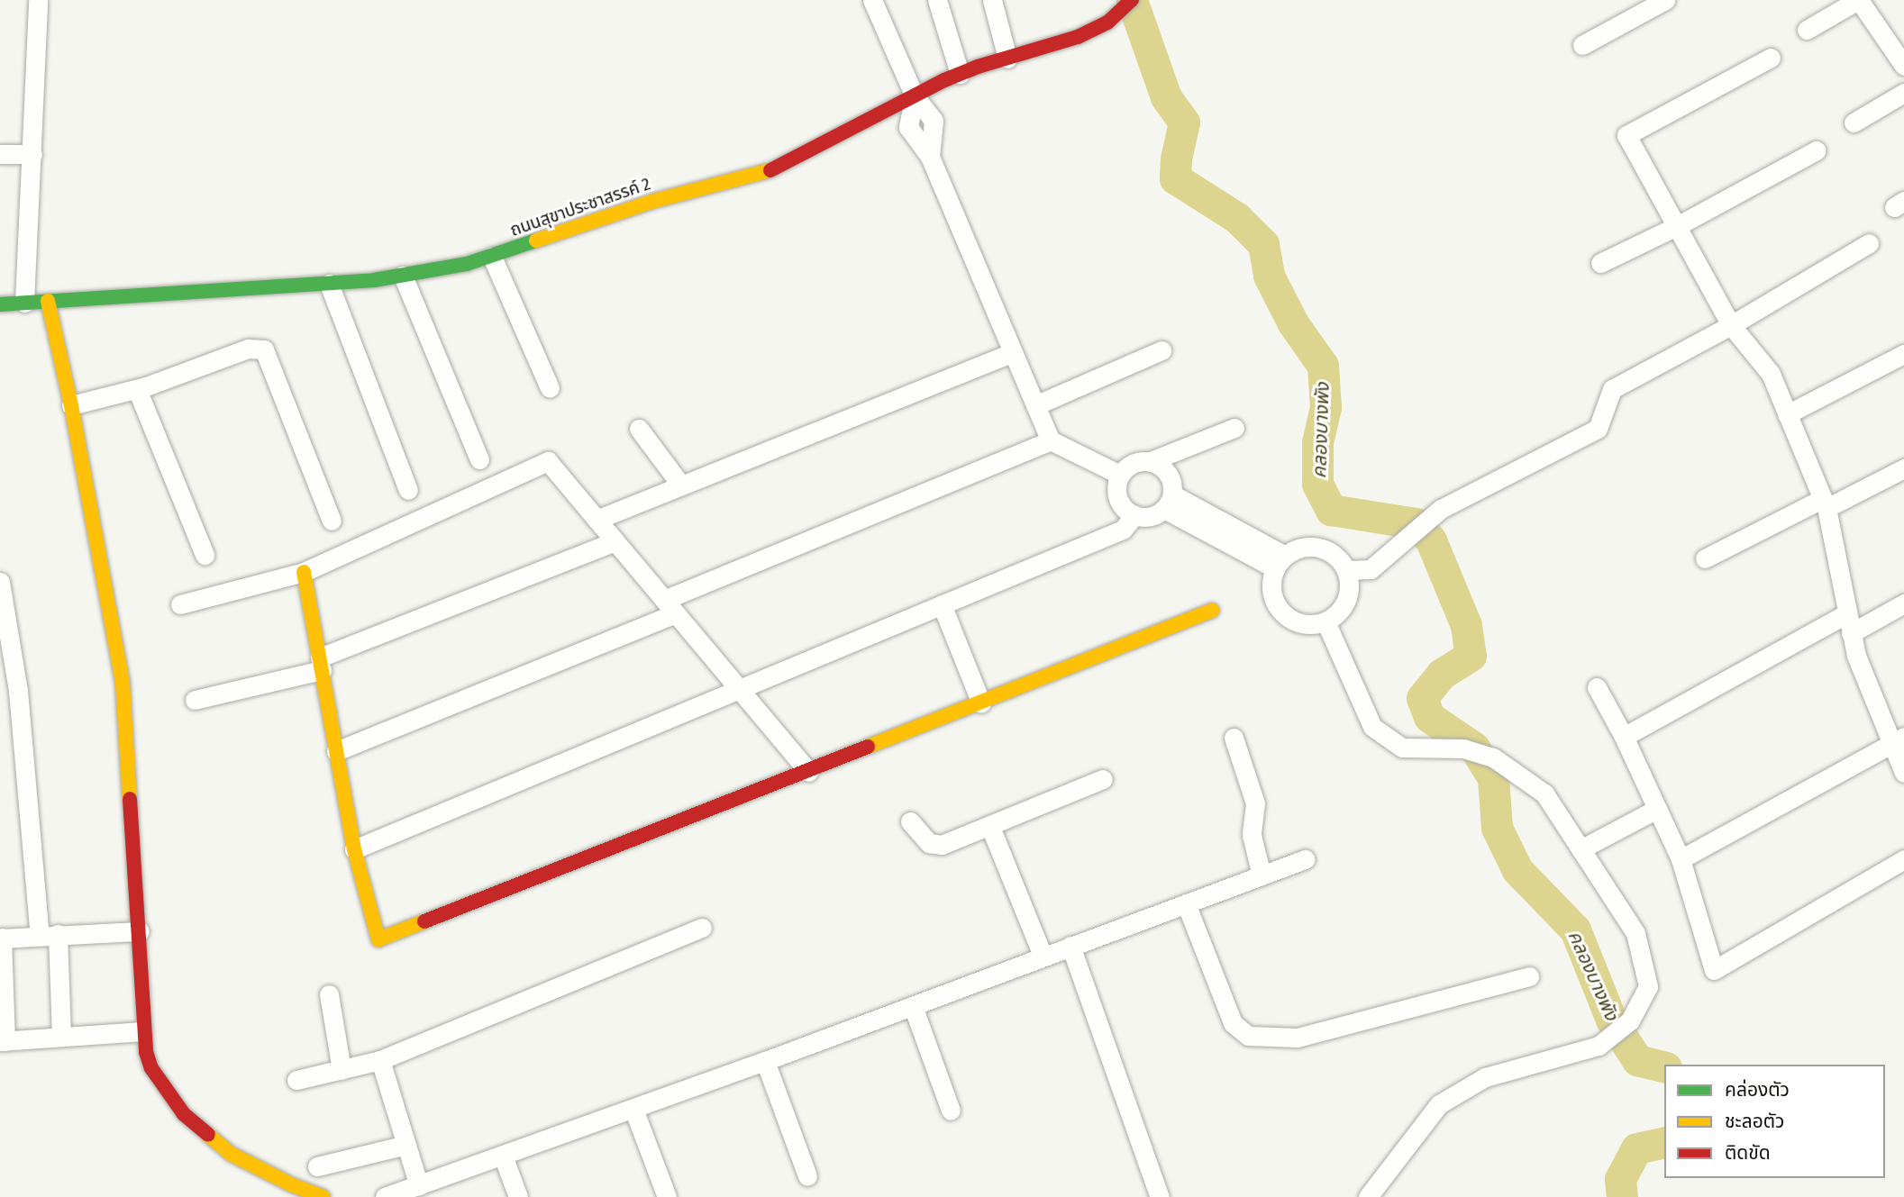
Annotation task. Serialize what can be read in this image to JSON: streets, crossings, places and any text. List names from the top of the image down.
{
  "streets": {
    "street": ["ถนนสุขาประชาสรรค์ 2"]
  },
  "water": ["คลองบางพัง"],
  "legend": ["คล่องตัว", "ชะลอตัว", "ติดขัด"]
}
